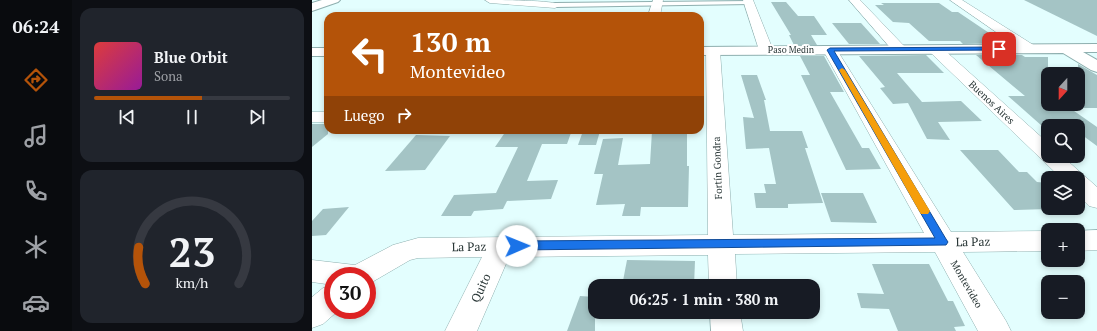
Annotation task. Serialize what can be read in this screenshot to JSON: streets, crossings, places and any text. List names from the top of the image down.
{
  "streets": {
    "street": [
      "Paso Medin",
      "Buenos Aires",
      "Fortín Gondra",
      "La Paz",
      "Montevideo",
      "Quito"
    ]
  },
  "crossings": [
    ["Paso Medin", "Buenos Aires"],
    ["Paso Medin", "Fortín Gondra"],
    ["Paso Medin", "Montevideo"],
    ["Fortín Gondra", "La Paz"],
    ["La Paz", "Montevideo"],
    ["La Paz", "Quito"]
  ],
  "north": "bottom",
  "page": {
    "tabs": "06:24",
    "turn": ["130 m", "Montevideo"],
    "song": ["Blue Orbit", "Sona"],
    "map_buttons": ["+", "−"],
    "then": "Luego",
    "limit": "30",
    "trip": "06:25 · 1 min · 380 m",
    "gauge": ["23", "km/h"]
  }
}
